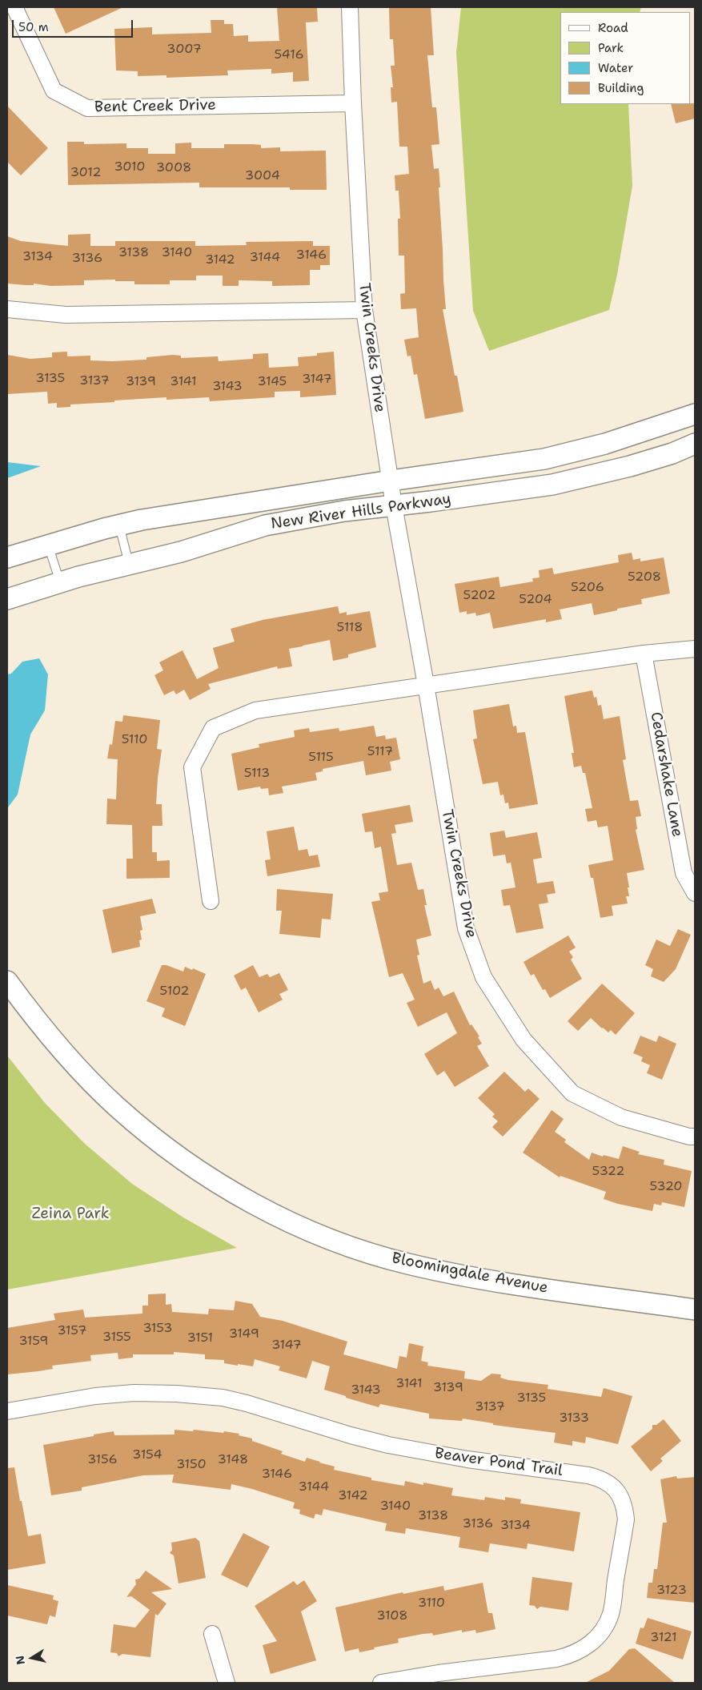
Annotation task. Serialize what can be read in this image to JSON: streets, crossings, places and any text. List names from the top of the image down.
{
  "streets": {
    "street": [
      "Bent Creek Drive",
      "Twin Creeks Drive",
      "New River Hills Parkway",
      "Cedarshake Lane",
      "Bloomingdale Avenue",
      "Beaver Pond Trail"
    ]
  },
  "crossings": [
    ["Bent Creek Drive", "Twin Creeks Drive"],
    ["Twin Creeks Drive", "New River Hills Parkway"]
  ],
  "parks": ["Zeina Park"],
  "house_numbers": [
    "3007",
    "5416",
    "3010",
    "3008",
    "3012",
    "3004",
    "3138",
    "3140",
    "3146",
    "3134",
    "3144",
    "3136",
    "3142",
    "3135",
    "3147",
    "3137",
    "3139",
    "3141",
    "3145",
    "3143",
    "5208",
    "5206",
    "5202",
    "5204",
    "5118",
    "5110",
    "5117",
    "5115",
    "5113",
    "5102",
    "5322",
    "5320",
    "3153",
    "3157",
    "3149",
    "3155",
    "3151",
    "3159",
    "3147",
    "3141",
    "3139",
    "3143",
    "3135",
    "3137",
    "3133",
    "3154",
    "3156",
    "3148",
    "3150",
    "3146",
    "3144",
    "3142",
    "3140",
    "3138",
    "3136",
    "3134",
    "3123",
    "3110",
    "3108",
    "3121"
  ],
  "legend": [
    "Road",
    "Park",
    "Water",
    "Building"
  ],
  "scale_bar": "50 m",
  "north": "left"
}
